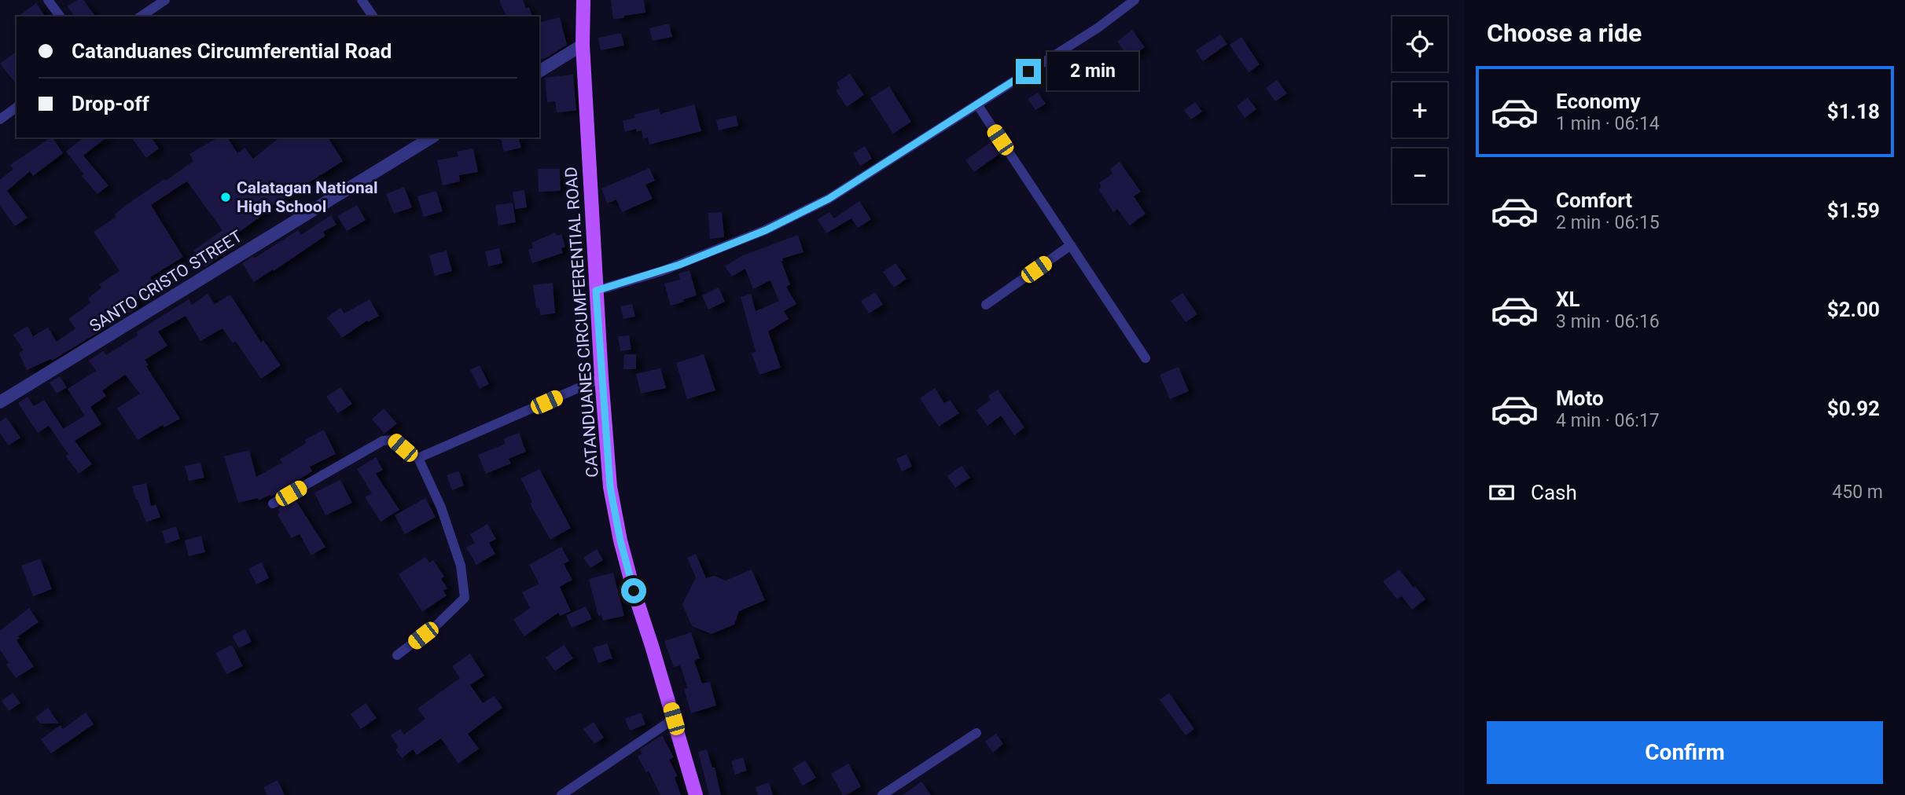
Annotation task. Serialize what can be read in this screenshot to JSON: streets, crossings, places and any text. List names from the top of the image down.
{
  "streets": {
    "main road": ["CATANDUANES CIRCUMFERENTIAL ROAD"],
    "street": ["SANTO CRISTO STREET"]
  },
  "places": ["Calatagan National High School"],
  "page": {
    "heading": "Choose a ride",
    "map_buttons": ["+", "−"],
    "banner": ["Catanduanes Circumferential Road", "Drop-off"],
    "bubble": "2 min",
    "list": [
      {
        "name": "Economy",
        "note": "1 min · 06:14",
        "value": "$1.18"
      },
      {
        "name": "Comfort",
        "note": "2 min · 06:15",
        "value": "$1.59"
      },
      {
        "name": "XL",
        "note": "3 min · 06:16",
        "value": "$2.00"
      },
      {
        "name": "Moto",
        "note": "4 min · 06:17",
        "value": "$0.92"
      }
    ],
    "pay": ["Cash", "450 m"],
    "buttons": "Confirm"
  }
}
